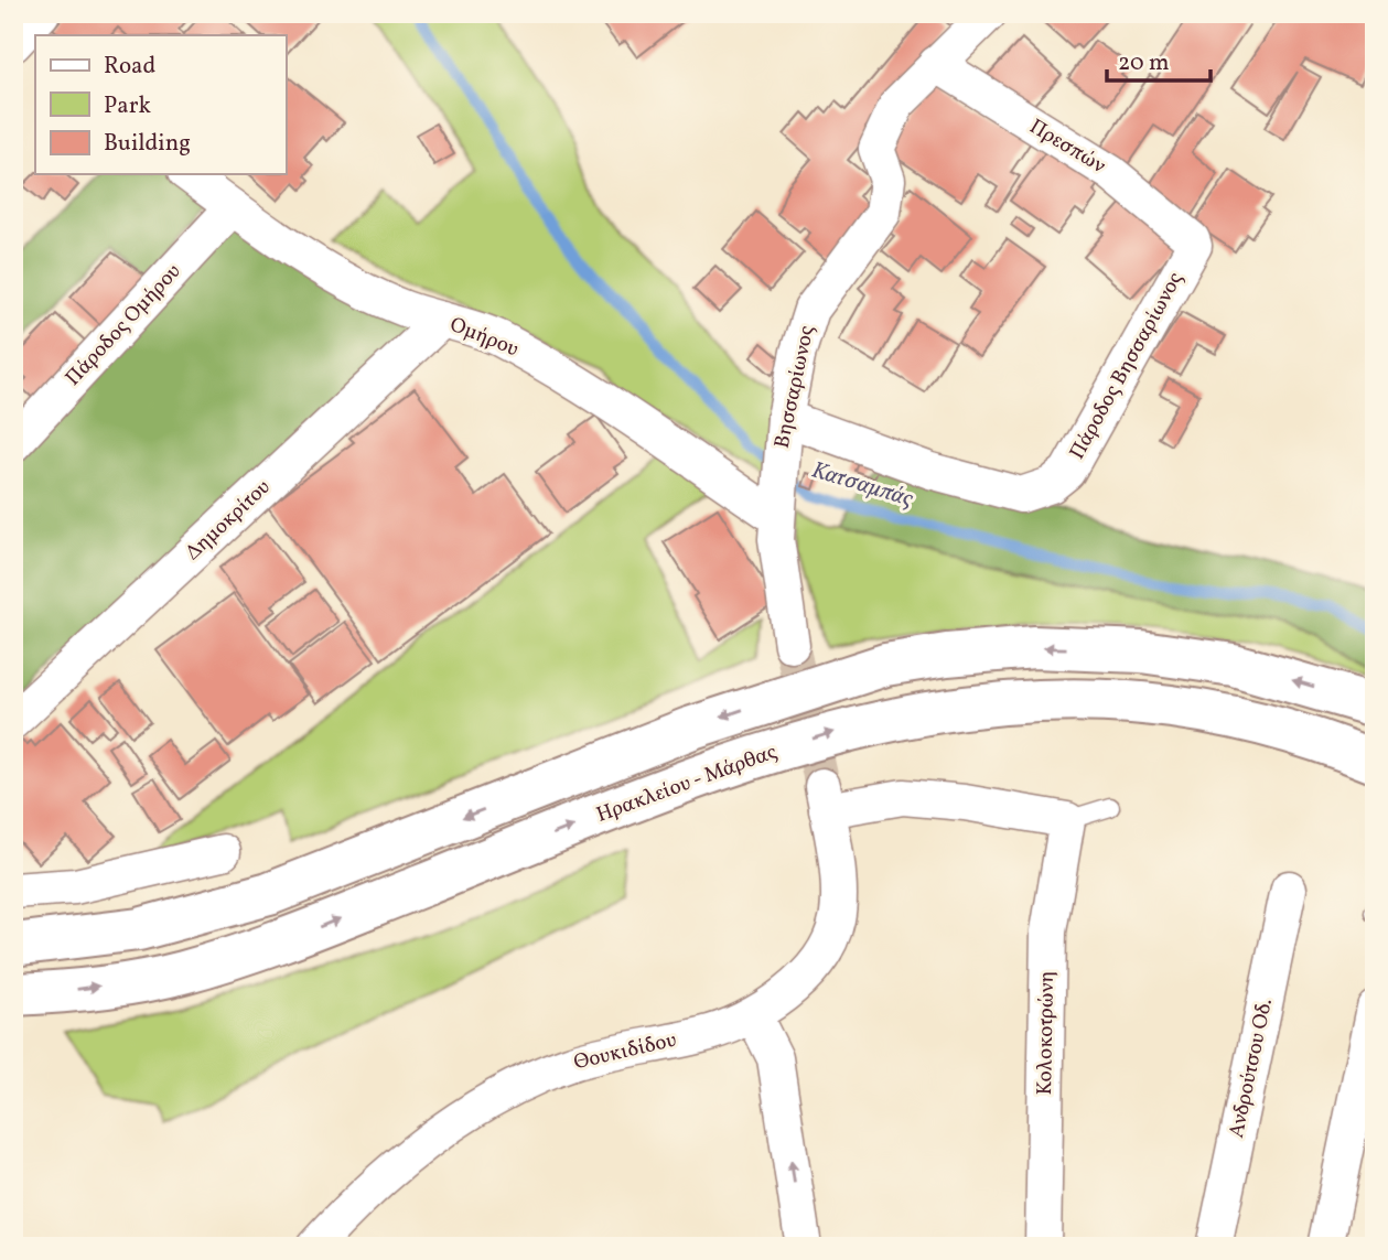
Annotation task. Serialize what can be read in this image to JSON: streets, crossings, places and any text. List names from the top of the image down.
{
  "streets": {
    "main road": ["Ηρακλείου - Μάρθας"],
    "street": [
      "Πρεσπών",
      "Πάροδος Ομήρου",
      "Ομήρου",
      "Πάροδος Βησσαρίωνος",
      "Βησσαρίωνος",
      "Δημοκρίτου",
      "Κολοκοτρώνη",
      "Θουκιδίδου",
      "Ανδρούτσου Οδ."
    ]
  },
  "crossings": [
    ["Πρεσπών", "Πάροδος Βησσαρίωνος"],
    ["Πρεσπών", "Βησσαρίωνος"],
    ["Πάροδος Ομήρου", "Ομήρου"],
    ["Ομήρου", "Βησσαρίωνος"],
    ["Ομήρου", "Δημοκρίτου"],
    ["Πάροδος Βησσαρίωνος", "Βησσαρίωνος"],
    ["Κολοκοτρώνη", "Θουκιδίδου"]
  ],
  "water": ["Κατσαμπάς"],
  "legend": ["Road", "Park", "Building"],
  "scale_bar": "20 m"
}
